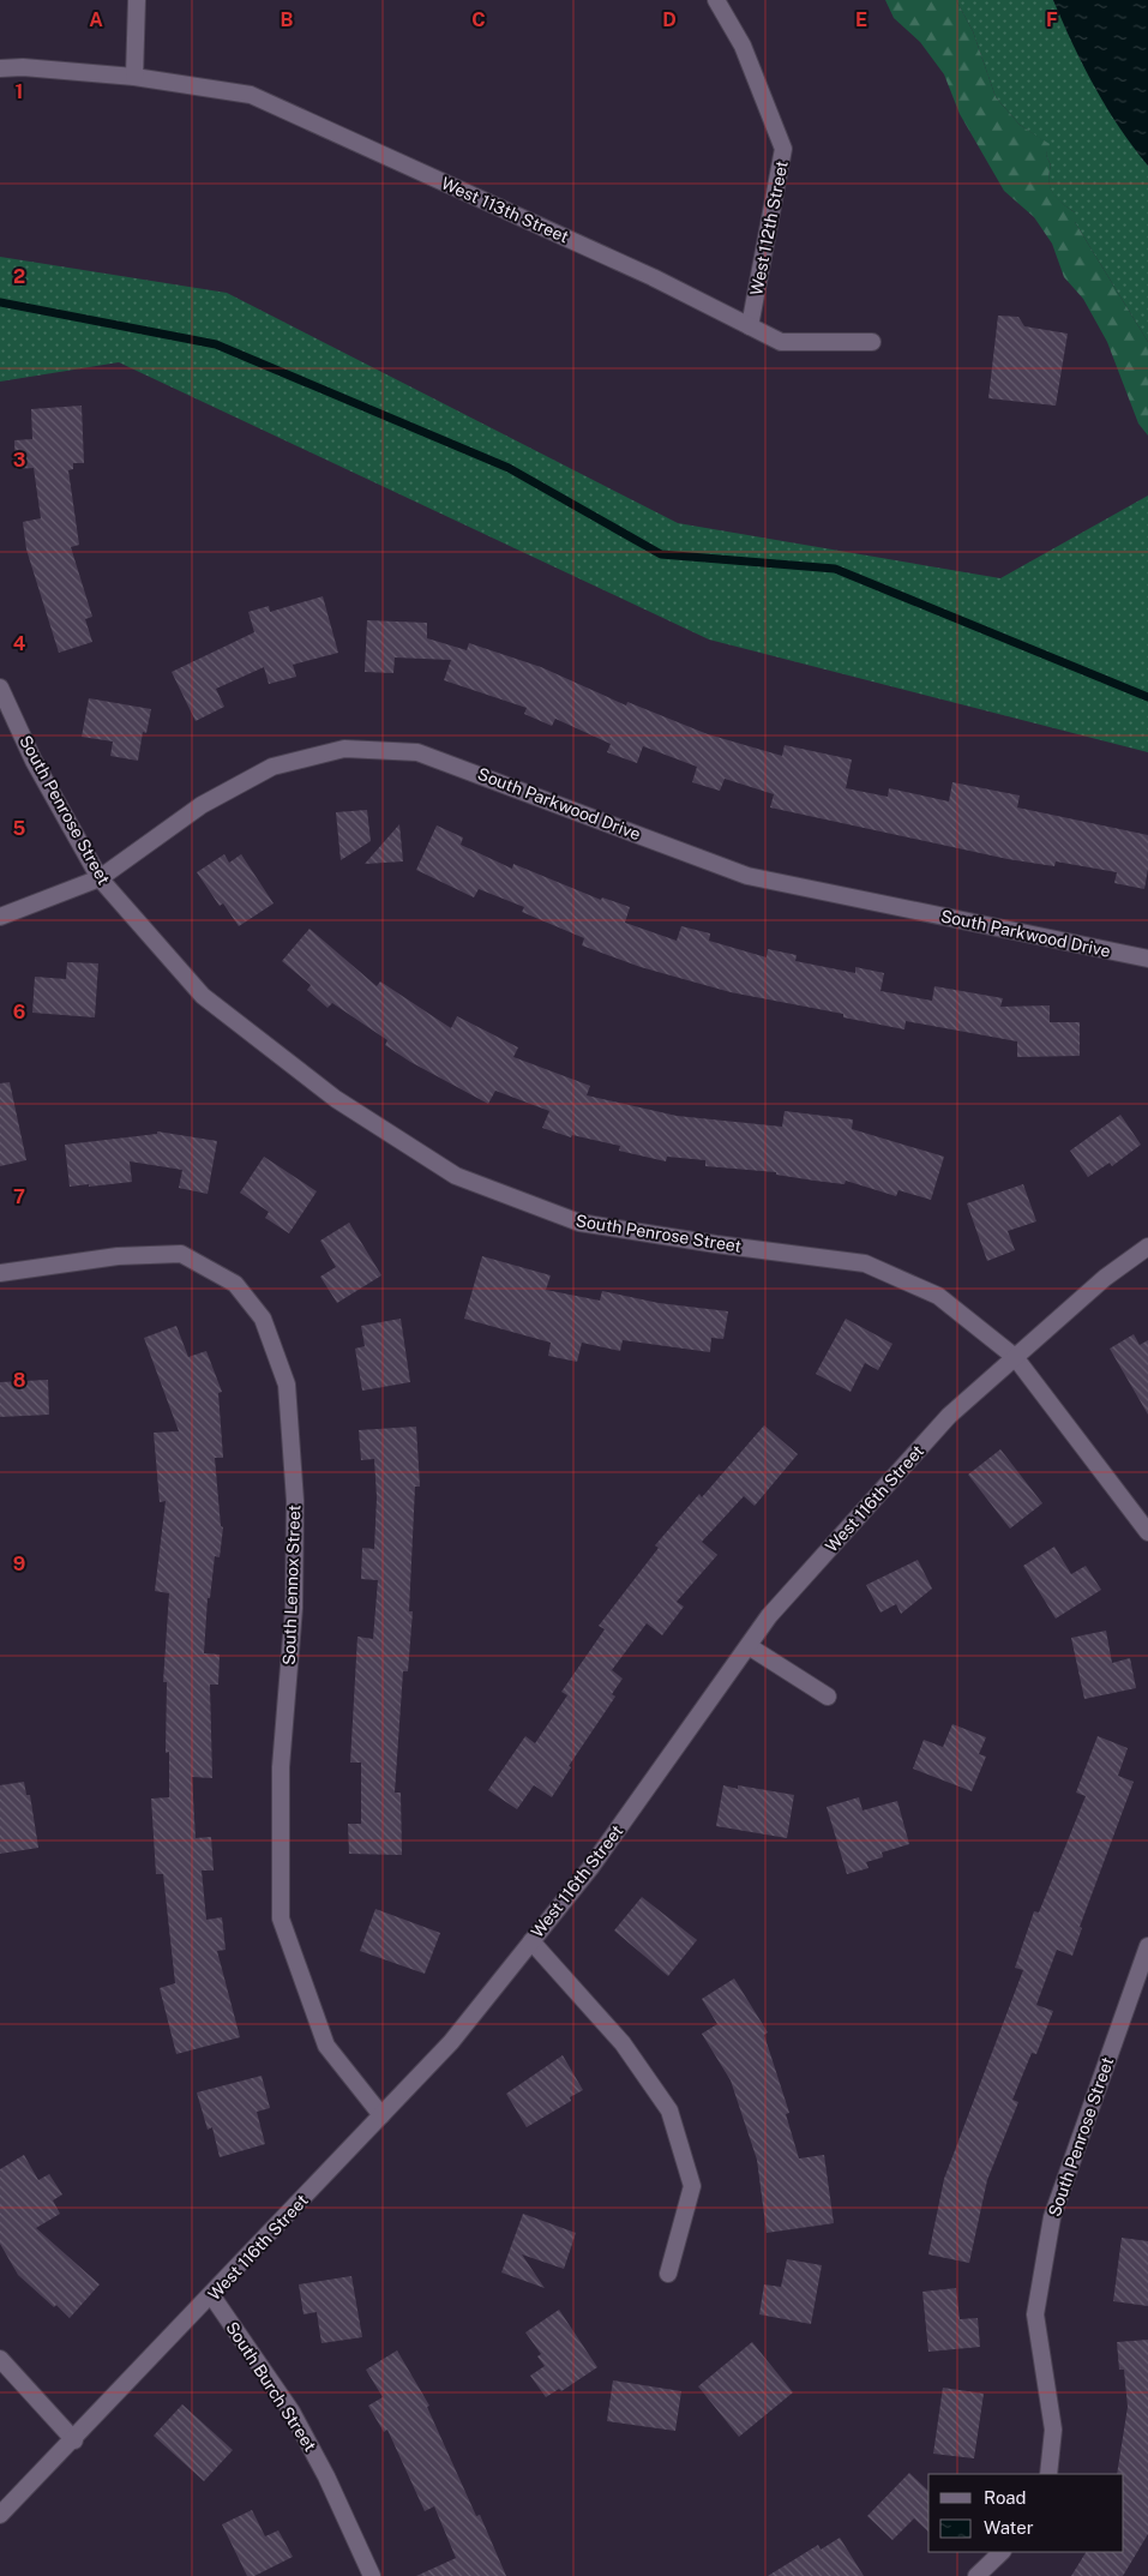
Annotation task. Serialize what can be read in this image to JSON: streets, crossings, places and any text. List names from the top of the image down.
{
  "streets": {
    "street": [
      "West 113th Street",
      "West 112th Street",
      "South Parkwood Drive",
      "South Penrose Street",
      "West 116th Street",
      "South Lennox Street",
      "South Burch Street"
    ]
  },
  "crossings": [
    ["West 113th Street", "West 112th Street"],
    ["South Parkwood Drive", "South Penrose Street"],
    ["South Penrose Street", "West 116th Street"],
    ["West 116th Street", "South Lennox Street"],
    ["West 116th Street", "South Burch Street"]
  ],
  "legend": ["Road", "Water"],
  "grid": {
    "columns": [
      "A",
      "B",
      "C",
      "D",
      "E",
      "F"
    ],
    "rows": [
      "1",
      "2",
      "3",
      "4",
      "5",
      "6",
      "7",
      "8",
      "9"
    ]
  }
}
